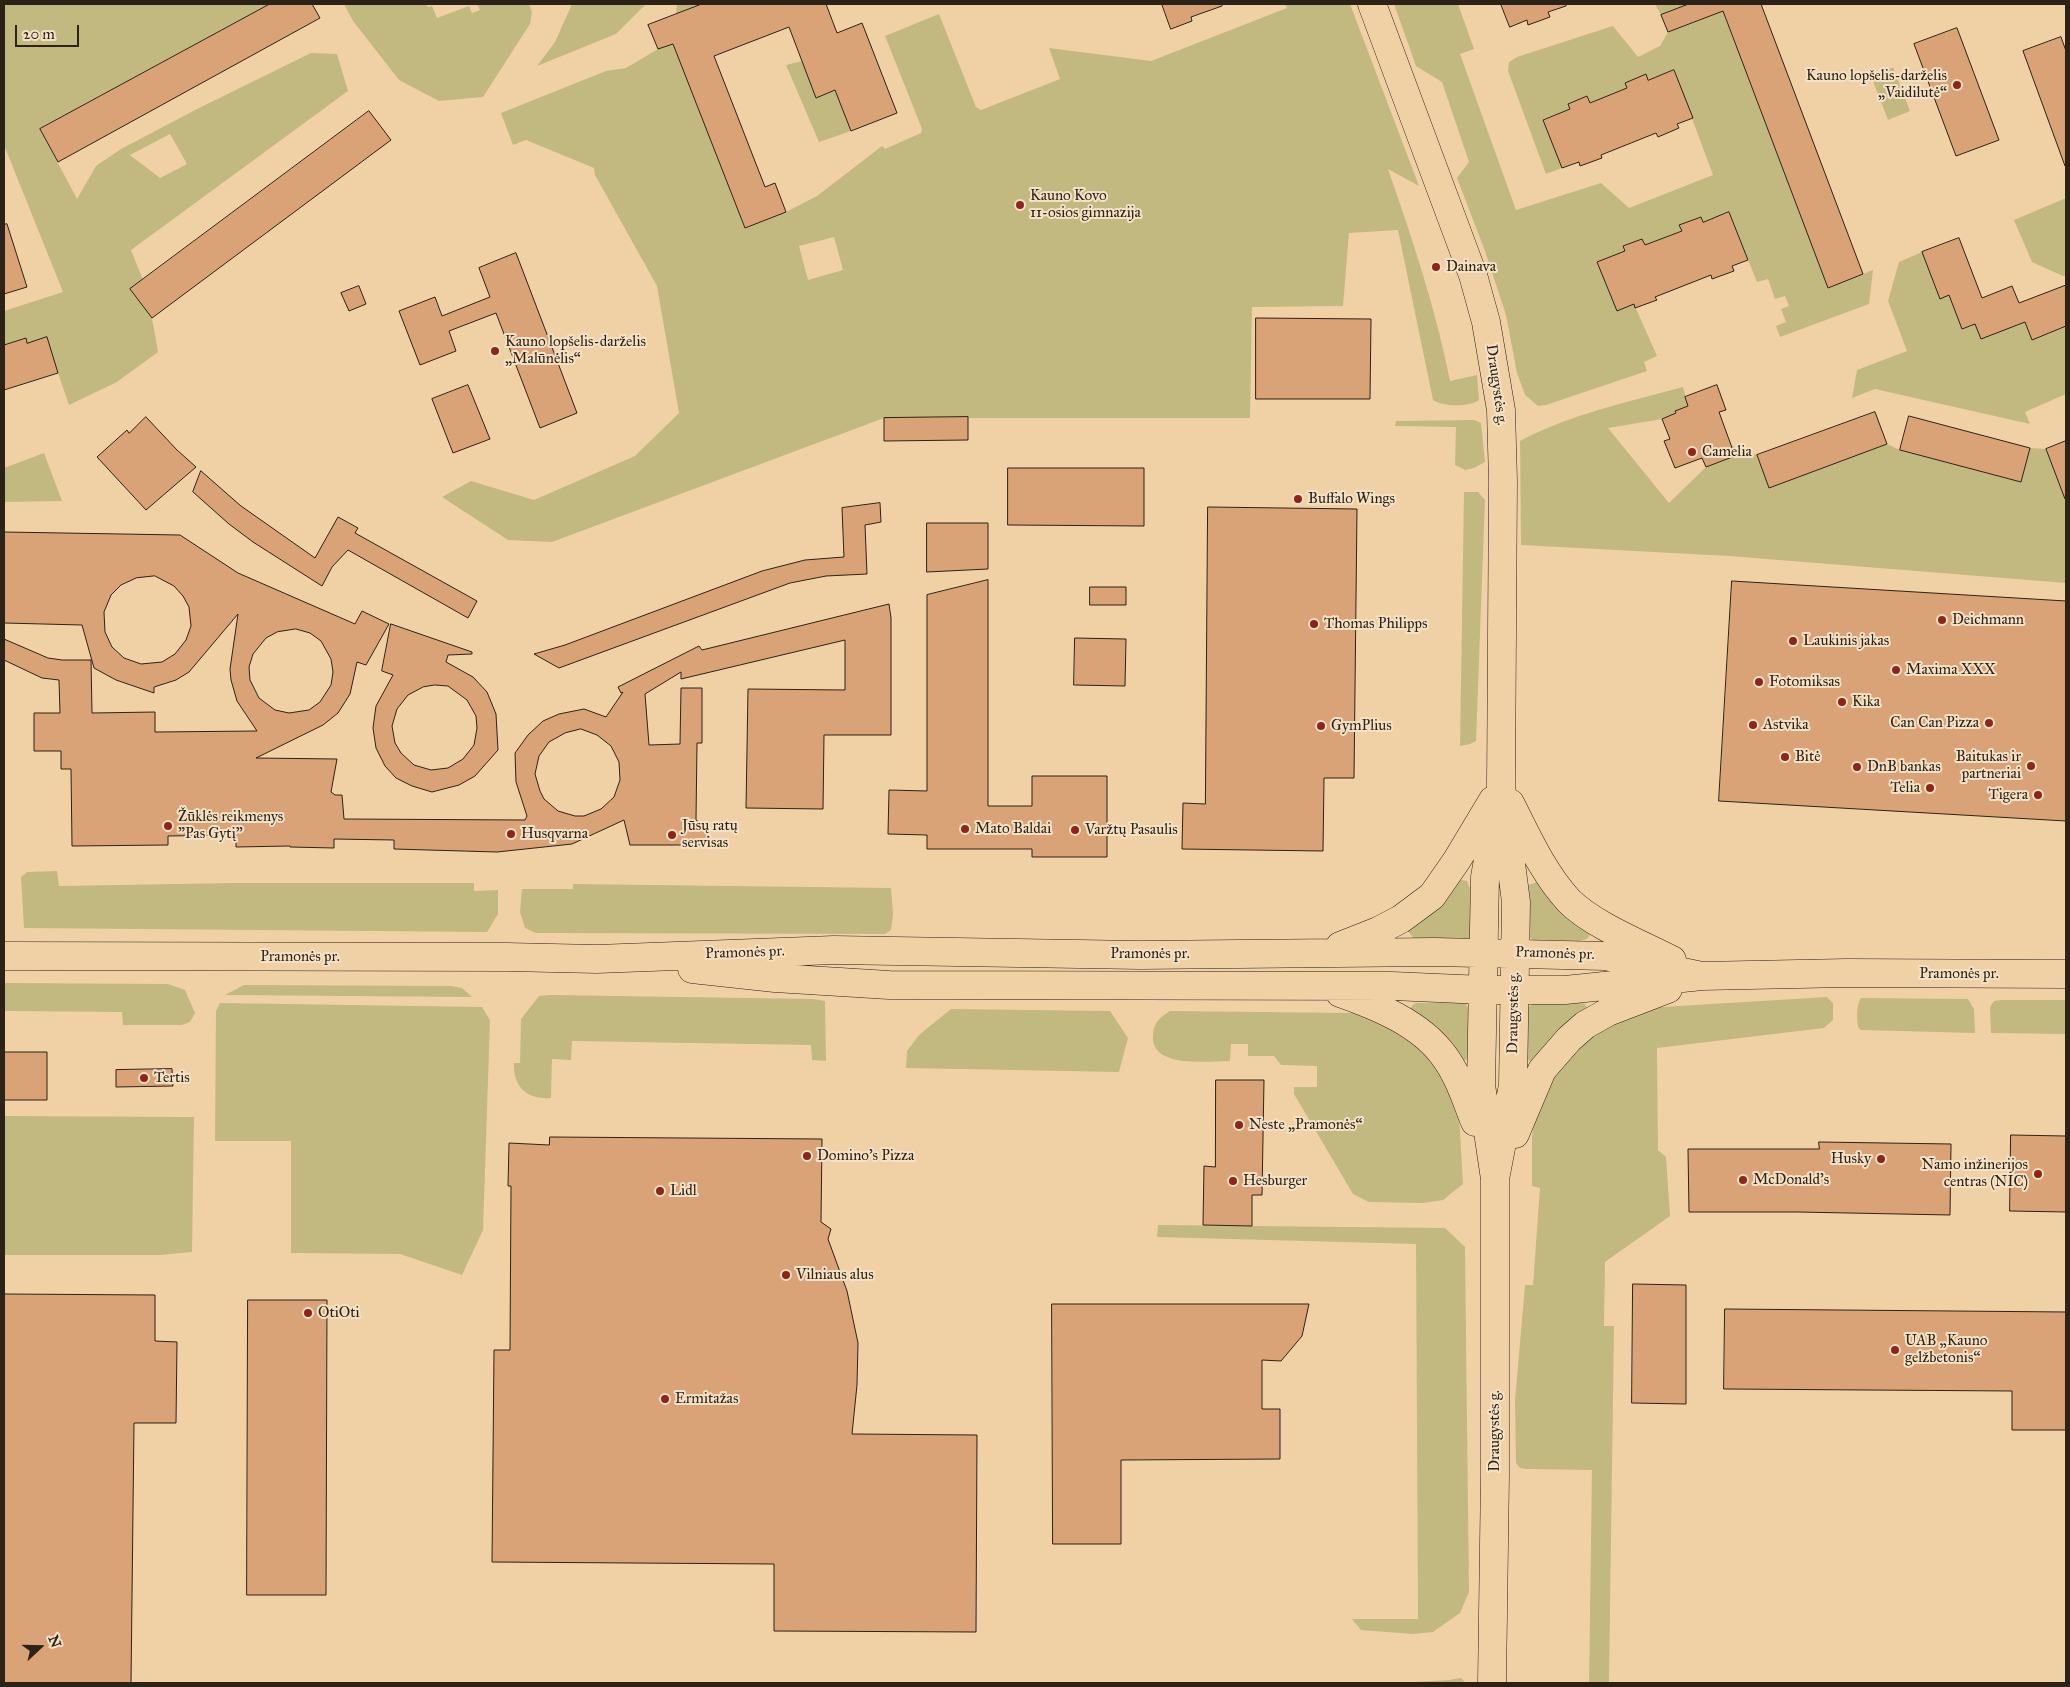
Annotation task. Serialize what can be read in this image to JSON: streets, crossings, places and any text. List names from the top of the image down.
{
  "streets": {
    "main road": ["Draugystės g.", "Pramonės pr."]
  },
  "crossings": [
    ["Draugystės g.", "Pramonės pr."]
  ],
  "places": [
    "Kauno lopšelis-darželis „Vaidilutė“",
    "Kauno Kovo 11-osios gimnazija",
    "Dainava",
    "Kauno lopšelis-darželis „Malūnėlis“",
    "Camelia",
    "Buffalo Wings",
    "Deichmann",
    "Thomas Philipps",
    "Laukinis jakas",
    "Maxima XXX",
    "Fotomiksas",
    "Kika",
    "Can Can Pizza",
    "Astvika",
    "GymPlius",
    "Bitė",
    "Baitukas ir partneriai",
    "DnB bankas",
    "Telia",
    "Tigera",
    "Žūklės reikmenys \"Pas Gytį\"",
    "Mato Baldai",
    "Varžtų Pasaulis",
    "Husqvarna",
    "Jūsų ratų servisas",
    "Tertis",
    "Neste „Pramonės“",
    "Domino's Pizza",
    "Husky",
    "Namo inžinerijos centras (NIC)",
    "McDonald's",
    "Hesburger",
    "Lidl",
    "Vilniaus alus",
    "OtiOti",
    "UAB „Kauno gelžbetonis“",
    "Ermitažas"
  ],
  "scale_bar": "20 m",
  "north": "right"
}
